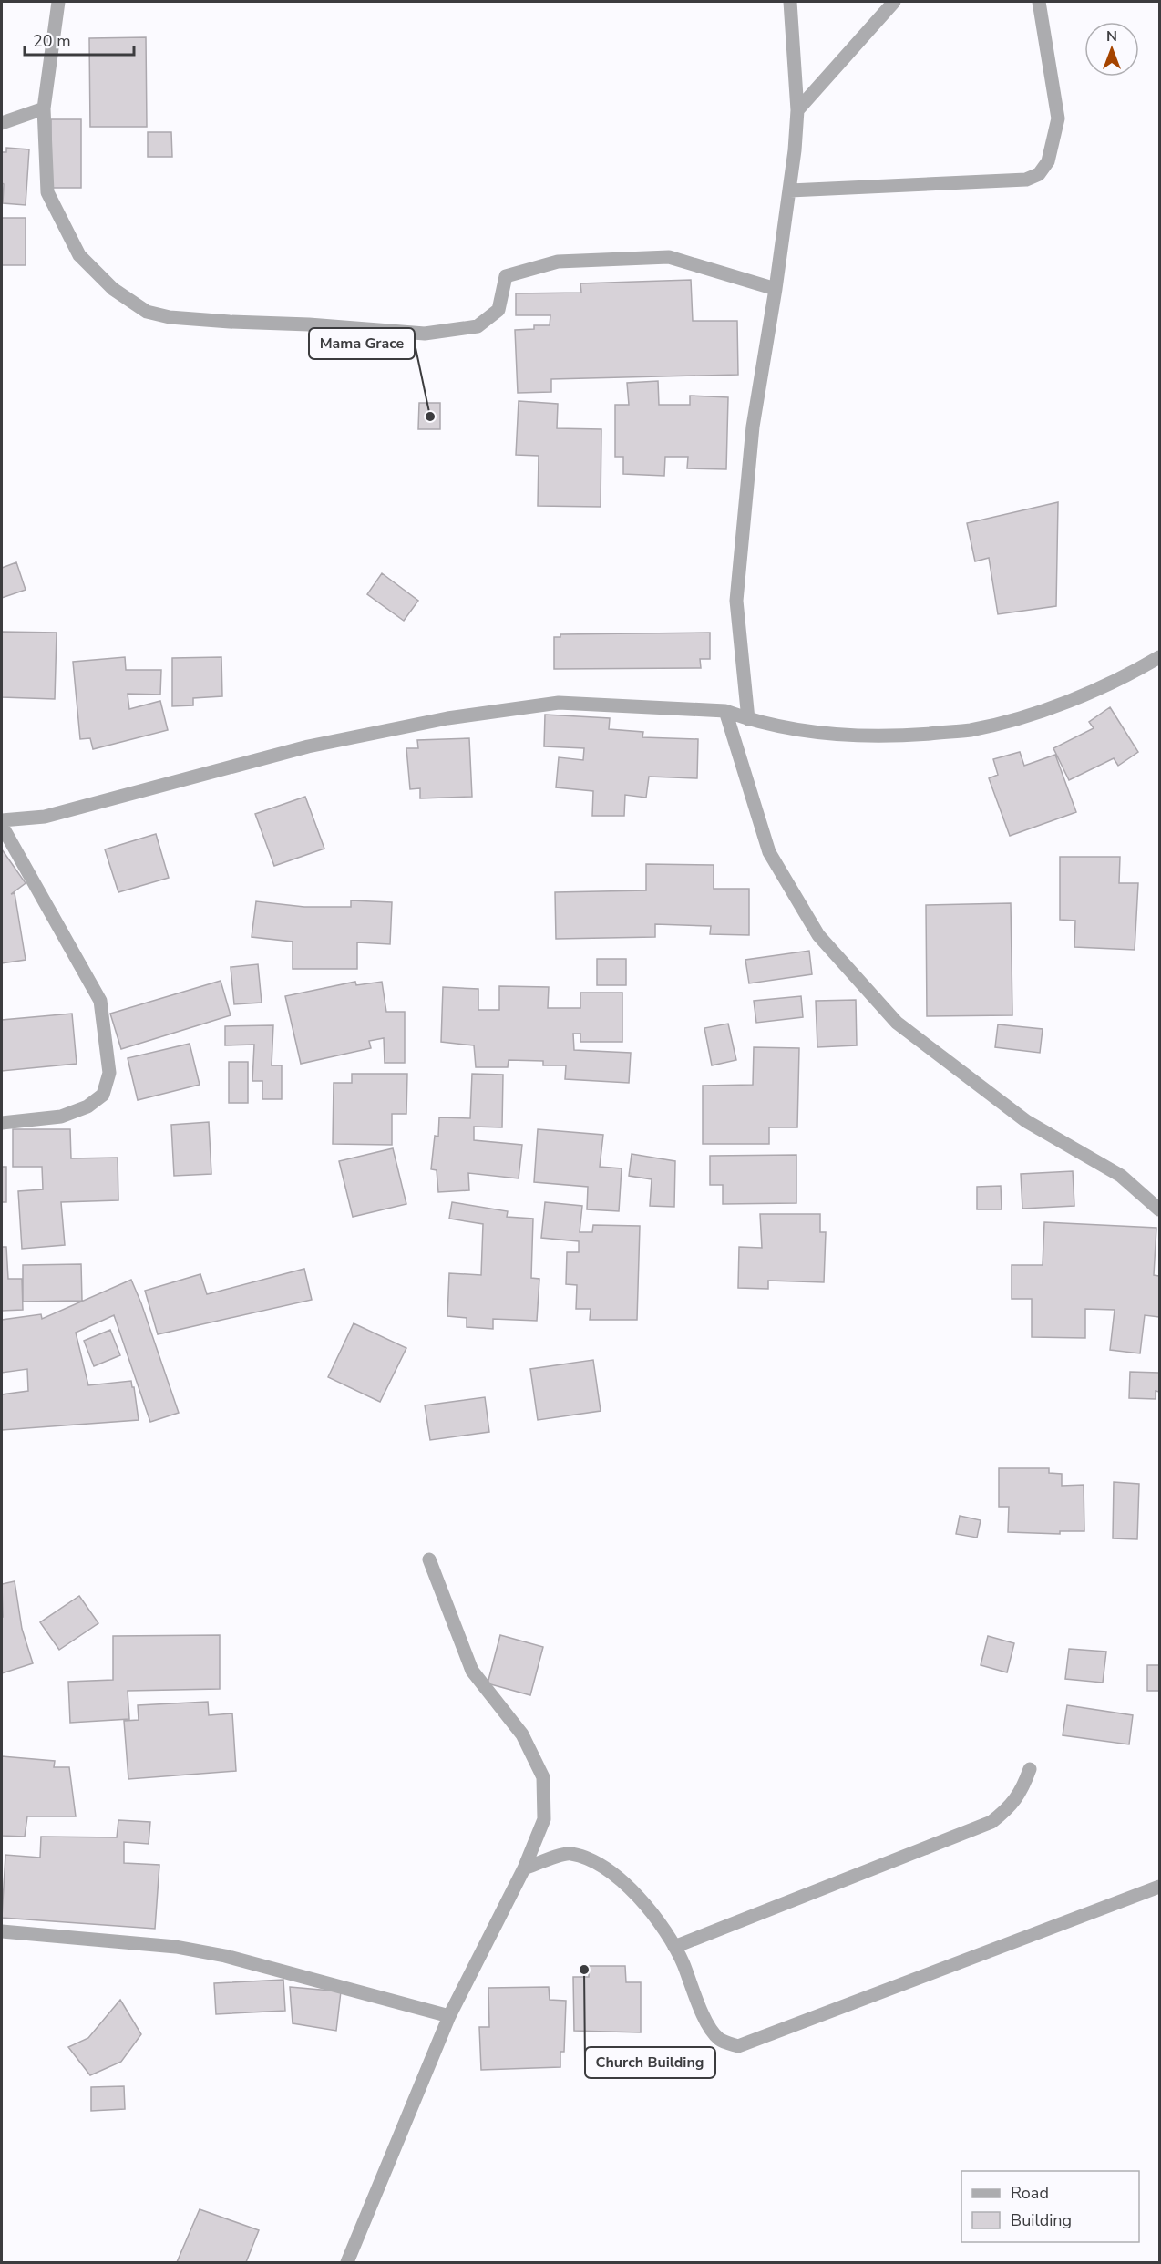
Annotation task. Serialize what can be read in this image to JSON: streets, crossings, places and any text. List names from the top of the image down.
{
  "places": ["Mama Grace", "Church Building"],
  "legend": ["Road", "Building"],
  "scale_bar": "20 m",
  "north": "top"
}
